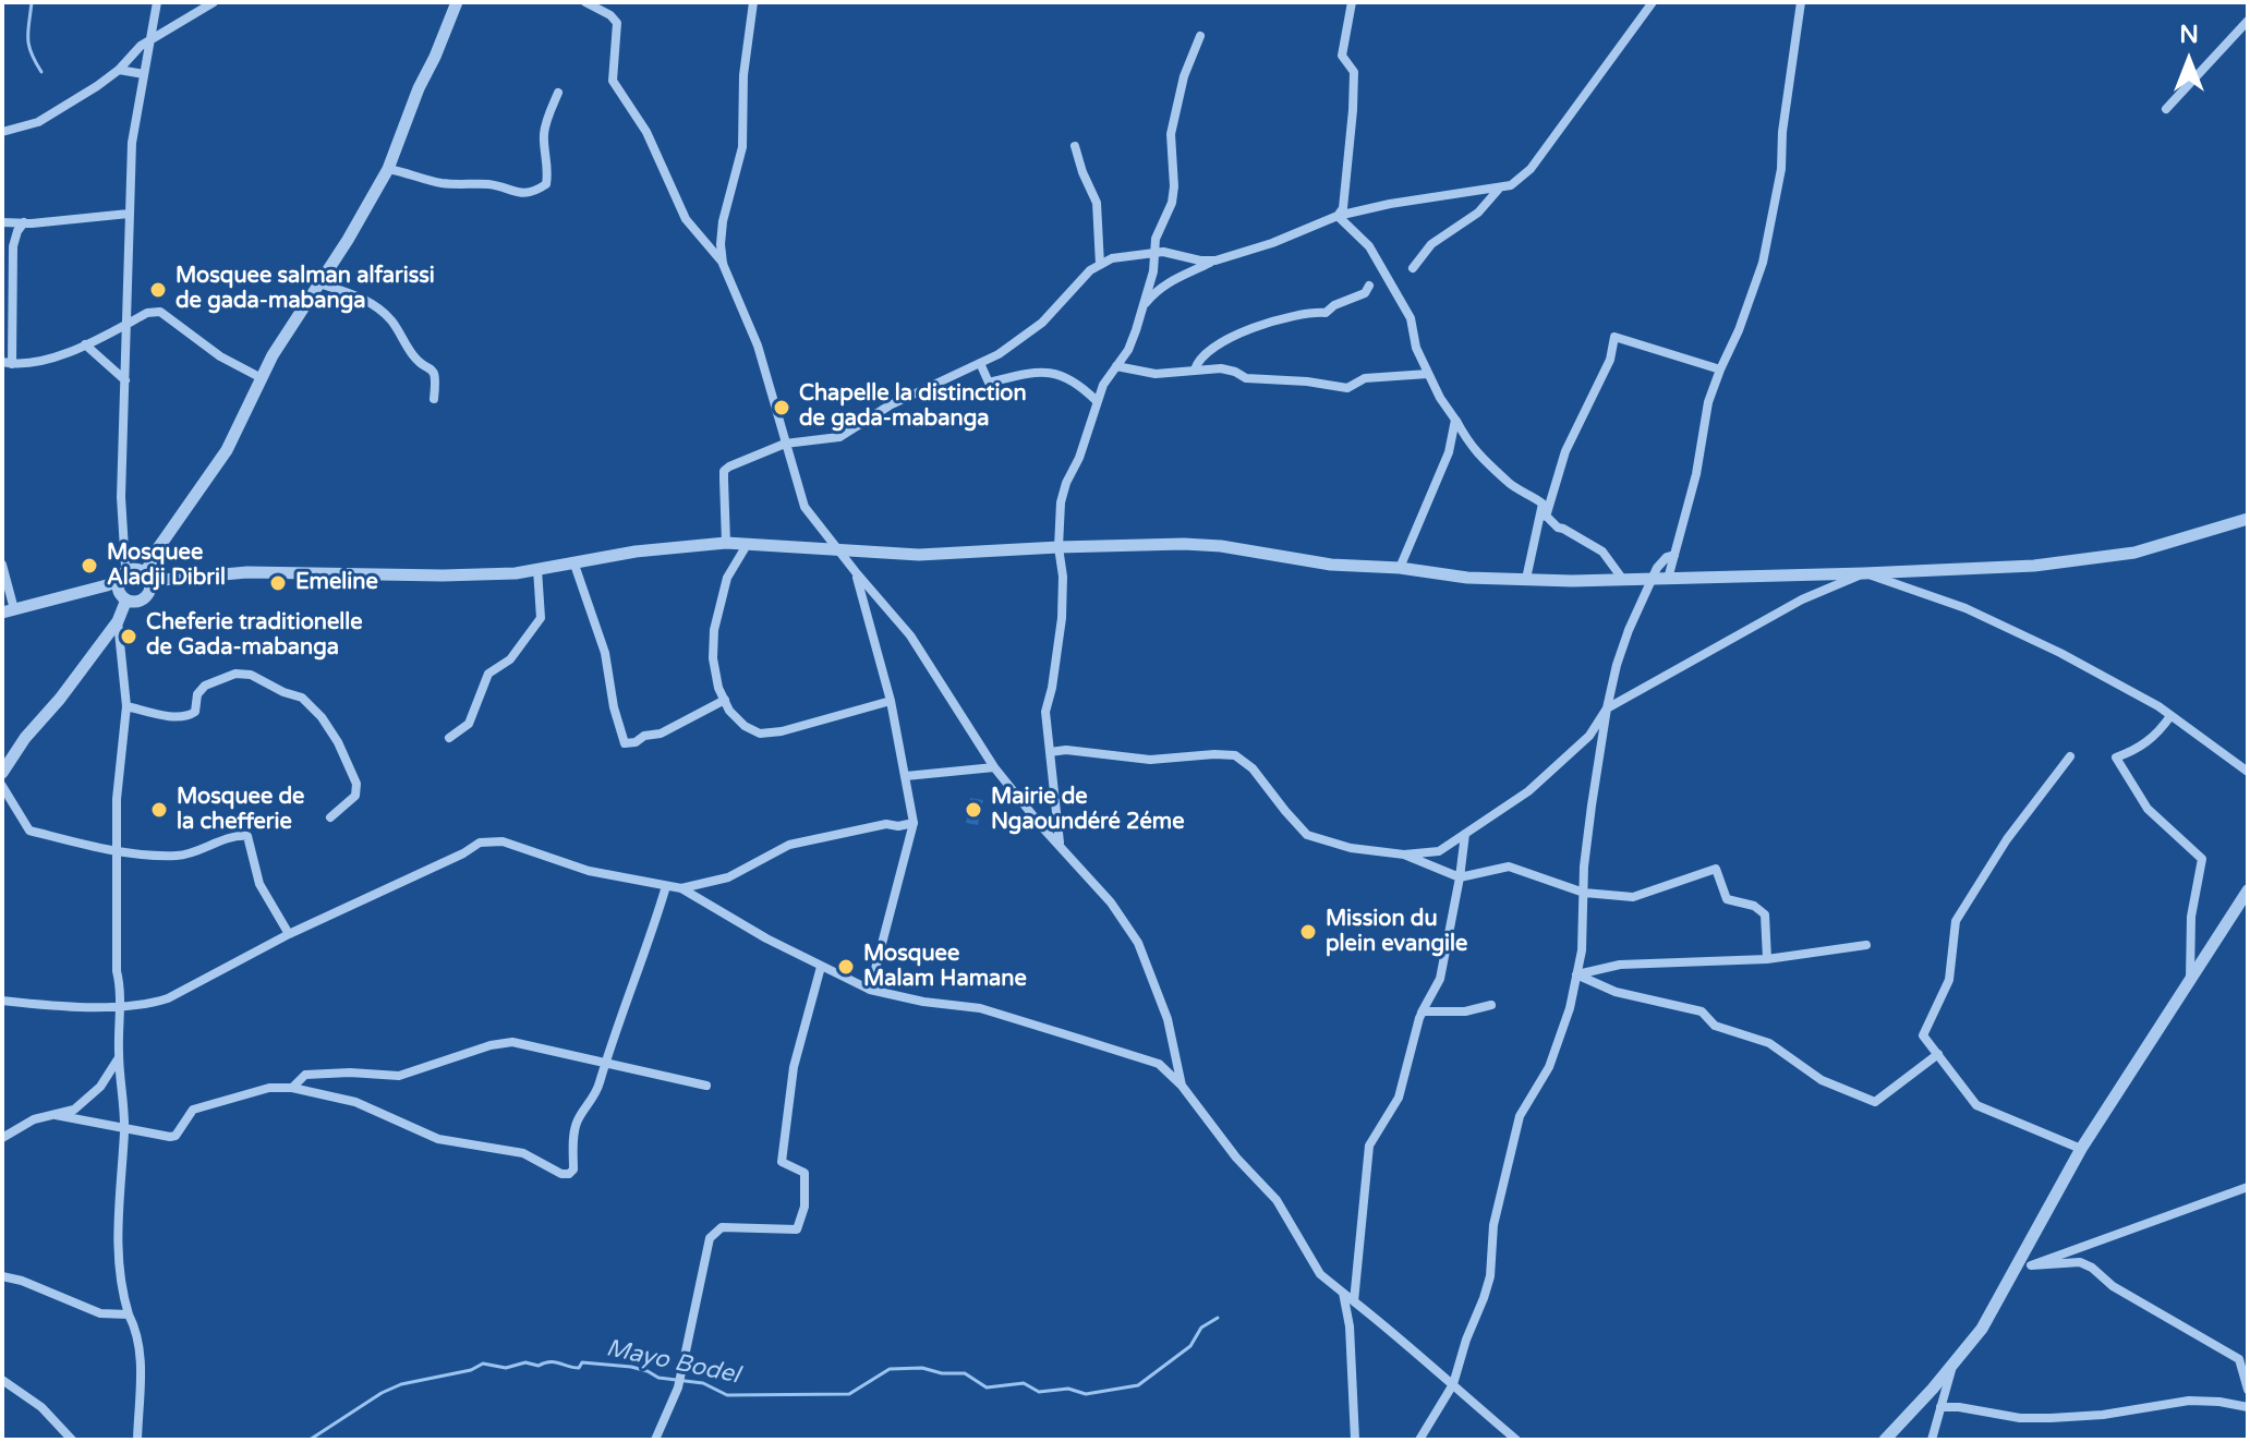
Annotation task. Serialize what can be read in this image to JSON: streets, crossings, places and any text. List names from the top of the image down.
{
  "water": ["Mayo Bodel"],
  "places": [
    "Mosquee salman alfarissi de gada-mabanga",
    "Chapelle la distinction de gada-mabanga",
    "Mosquee Aladji Dibril",
    "Emeline",
    "Cheferie traditionelle de Gada-mabanga",
    "Mosquee de la chefferie",
    "Mairie de Ngaoundéré 2éme",
    "Mission du plein evangile",
    "Mosquee Malam Hamane"
  ],
  "north": "top"
}
